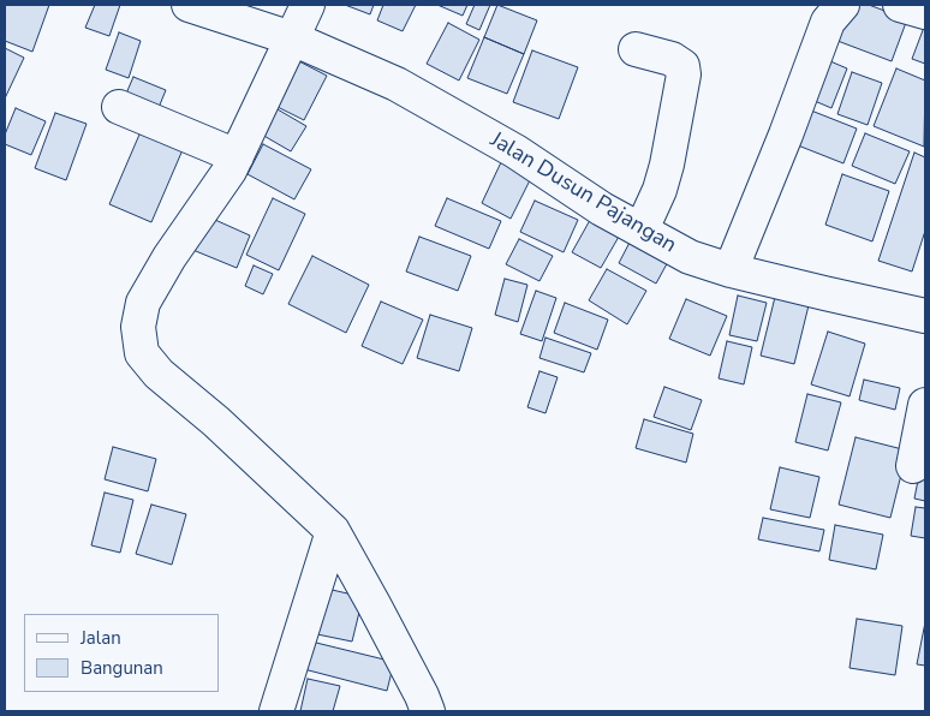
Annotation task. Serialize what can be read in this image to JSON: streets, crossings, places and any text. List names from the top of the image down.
{
  "streets": {
    "street": ["Jalan Dusun Pajangan"]
  },
  "legend": ["Jalan", "Bangunan"]
}
